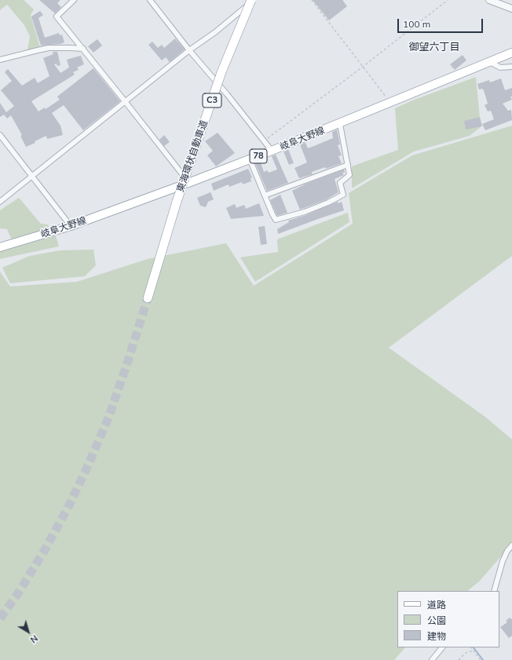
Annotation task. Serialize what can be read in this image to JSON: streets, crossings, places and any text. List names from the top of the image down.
{
  "streets": {
    "highway": ["C3", "東海環状自動車道"],
    "main road": ["岐阜大野線", "78"]
  },
  "districts": ["御望六丁目"],
  "legend": ["道路", "公園", "建物"],
  "scale_bar": "100 m",
  "north": "bottom right"
}
